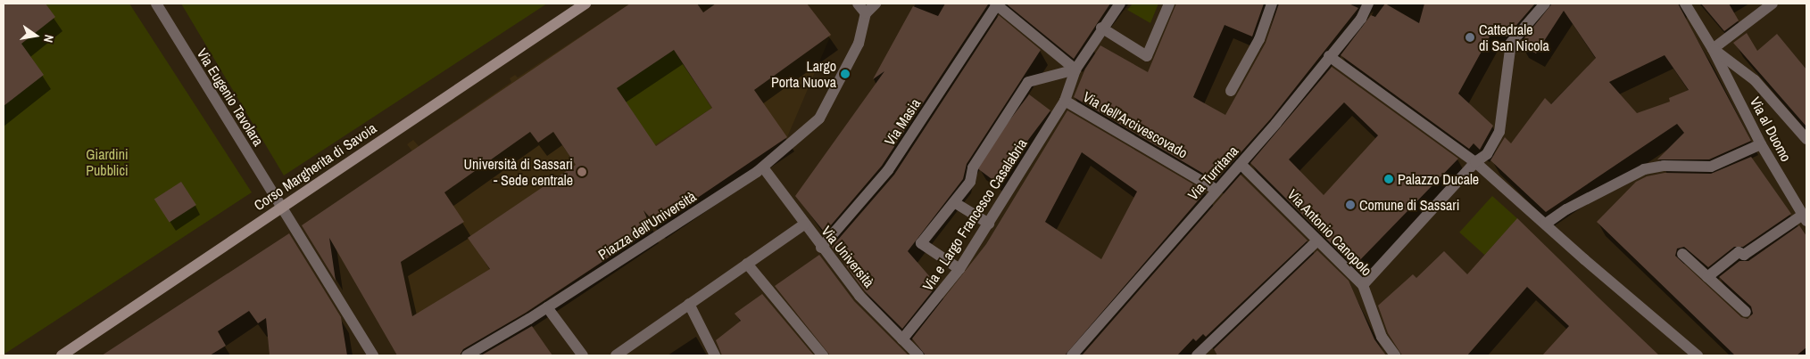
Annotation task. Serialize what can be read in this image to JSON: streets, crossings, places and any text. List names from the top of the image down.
{
  "streets": {
    "main road": ["Corso Margherita di Savoia"],
    "street": [
      "Via Eugenio Tavolara",
      "Via Masia",
      "Via dell'Arcivescovado",
      "Via al Duomo",
      "Via Turritana",
      "Via e Largo Francesco Casalabria",
      "Piazza dell'Università",
      "Via Antonio Canopolo",
      "Via Università"
    ]
  },
  "crossings": [
    ["Via Eugenio Tavolara", "Corso Margherita di Savoia"],
    ["Via Masia", "Via Università"],
    ["Via dell'Arcivescovado", "Via Turritana"],
    ["Via dell'Arcivescovado", "Via e Largo Francesco Casalabria"],
    ["Via Turritana", "Via Antonio Canopolo"],
    ["Via e Largo Francesco Casalabria", "Via Università"],
    ["Piazza dell'Università", "Via Università"]
  ],
  "parks": ["Giardini Pubblici"],
  "places": [
    "Cattedrale di San Nicola",
    "Largo Porta Nuova",
    "Università di Sassari - Sede centrale",
    "Palazzo Ducale",
    "Comune di Sassari"
  ],
  "north": "right"
}
